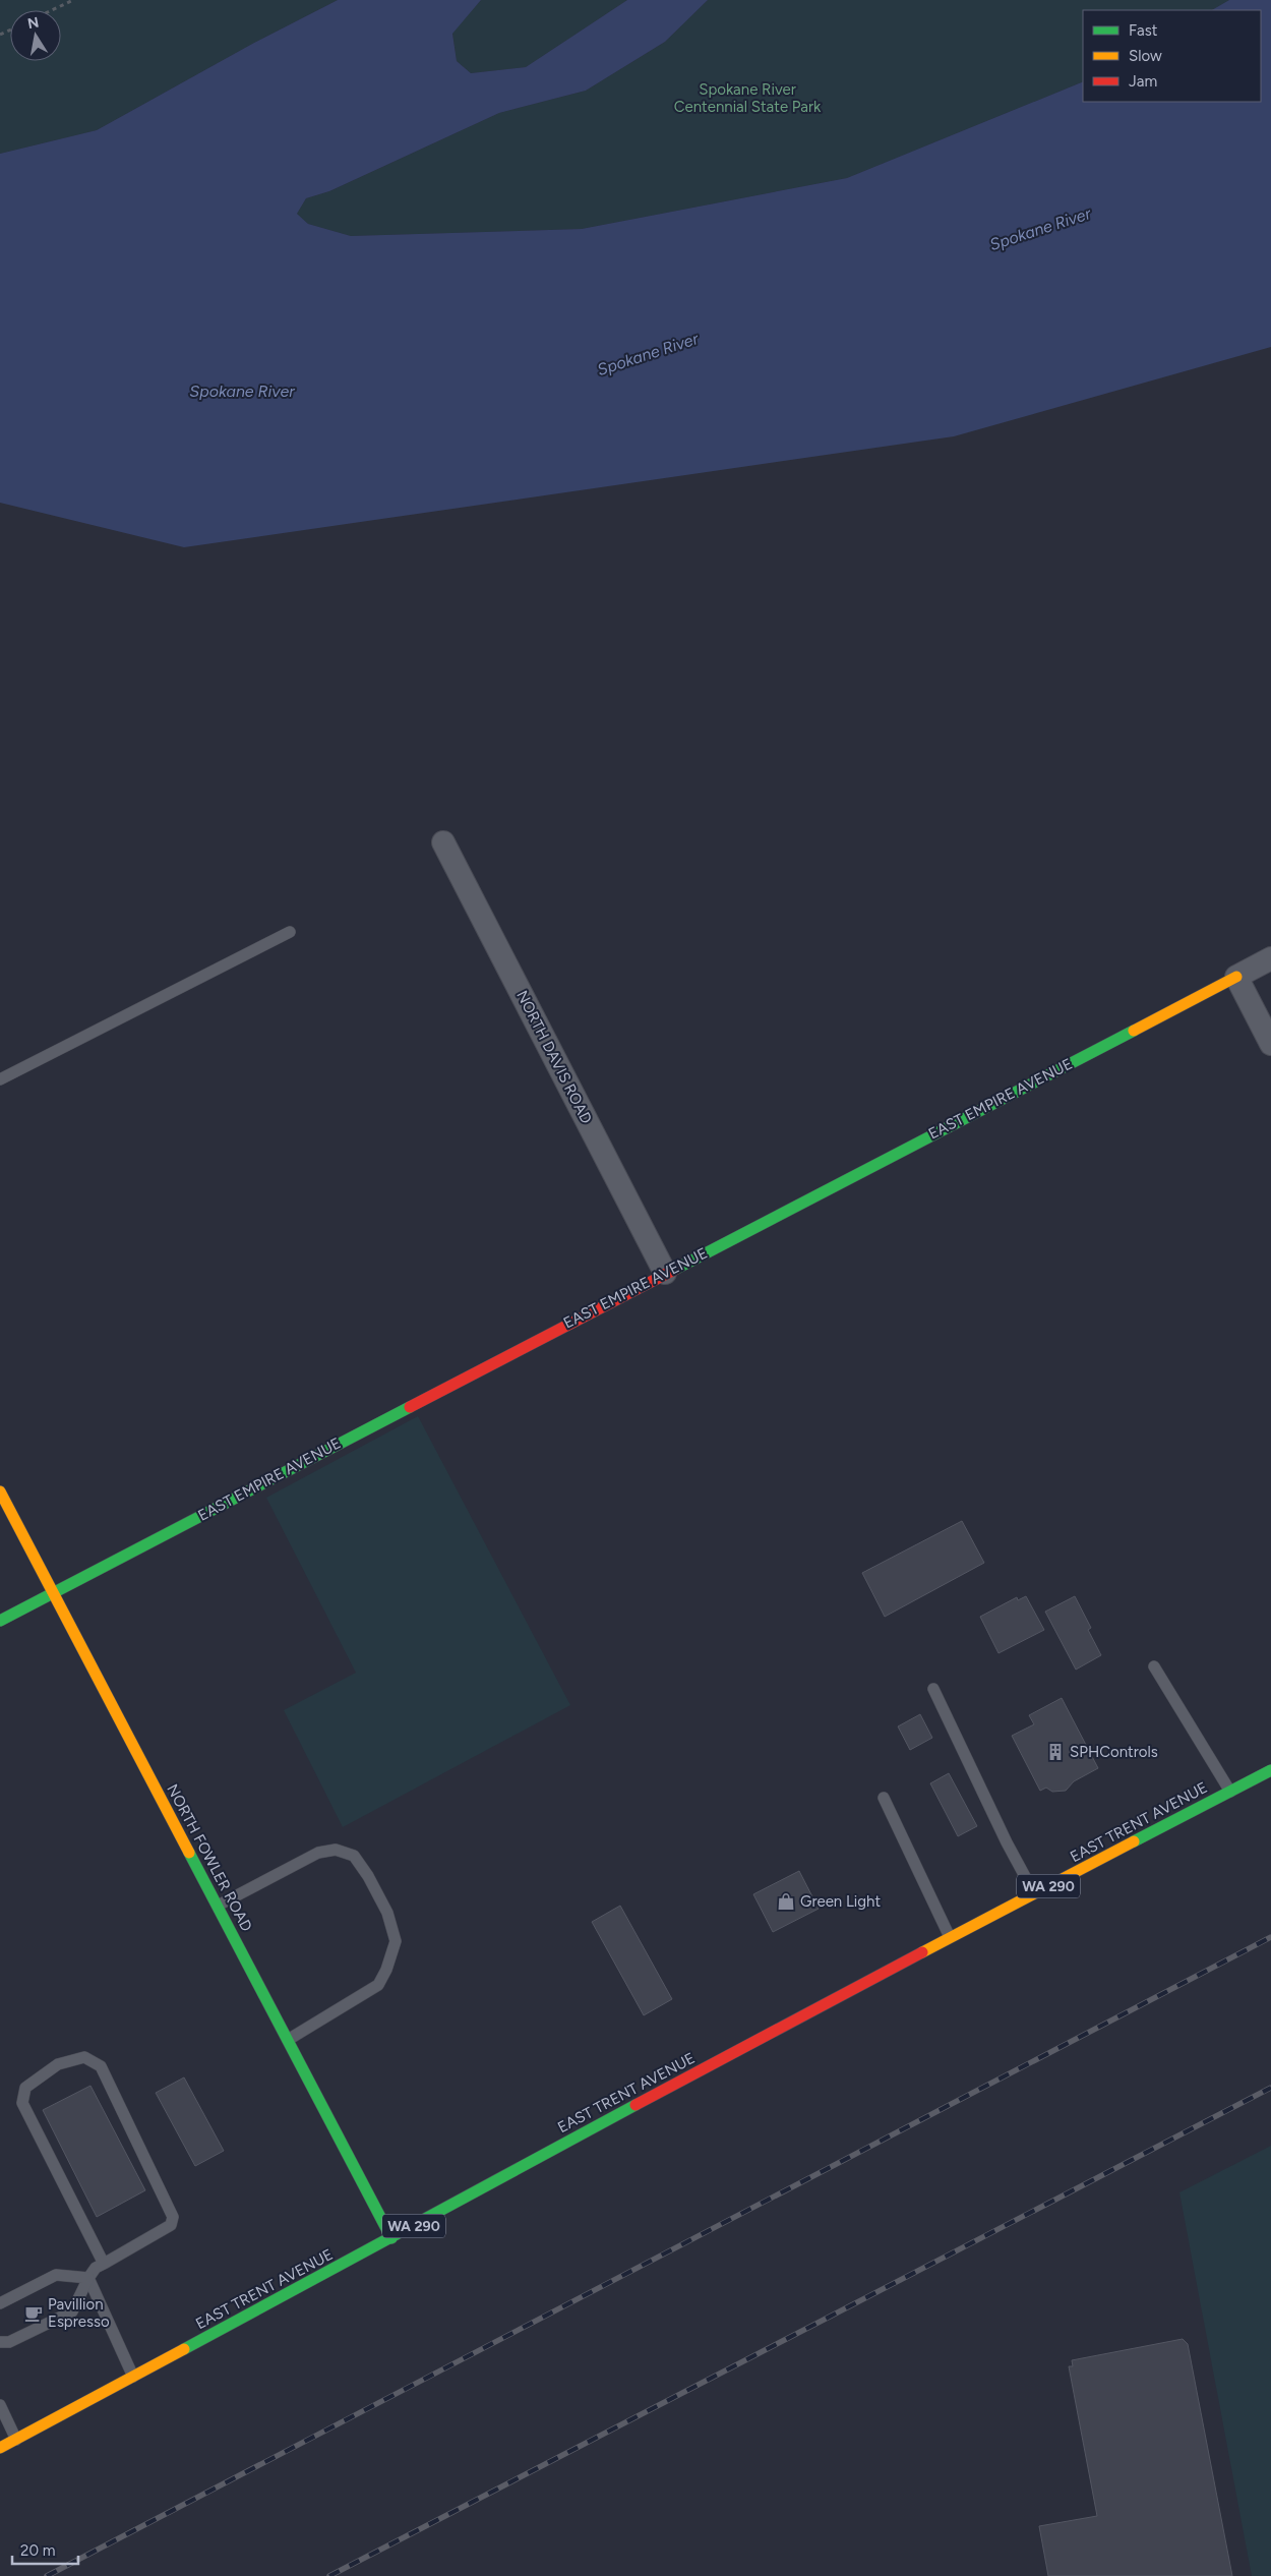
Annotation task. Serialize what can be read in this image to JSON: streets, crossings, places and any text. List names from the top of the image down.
{
  "streets": {
    "street": [
      "NORTH DAVIS ROAD",
      "EAST EMPIRE AVENUE",
      "EAST TRENT AVENUE",
      "NORTH FOWLER ROAD",
      "WA 290"
    ]
  },
  "crossings": [
    ["NORTH DAVIS ROAD", "EAST EMPIRE AVENUE"],
    ["EAST EMPIRE AVENUE", "NORTH FOWLER ROAD"],
    ["EAST TRENT AVENUE", "NORTH FOWLER ROAD"]
  ],
  "water": ["Spokane River"],
  "parks": ["Spokane River Centennial State Park"],
  "places": {
    "building": ["SPHControls"],
    "shop": ["Green Light"],
    "cafe": ["Pavillion Espresso"]
  },
  "legend": ["Fast", "Slow", "Jam"],
  "scale_bar": "20 m",
  "north": "top"
}
